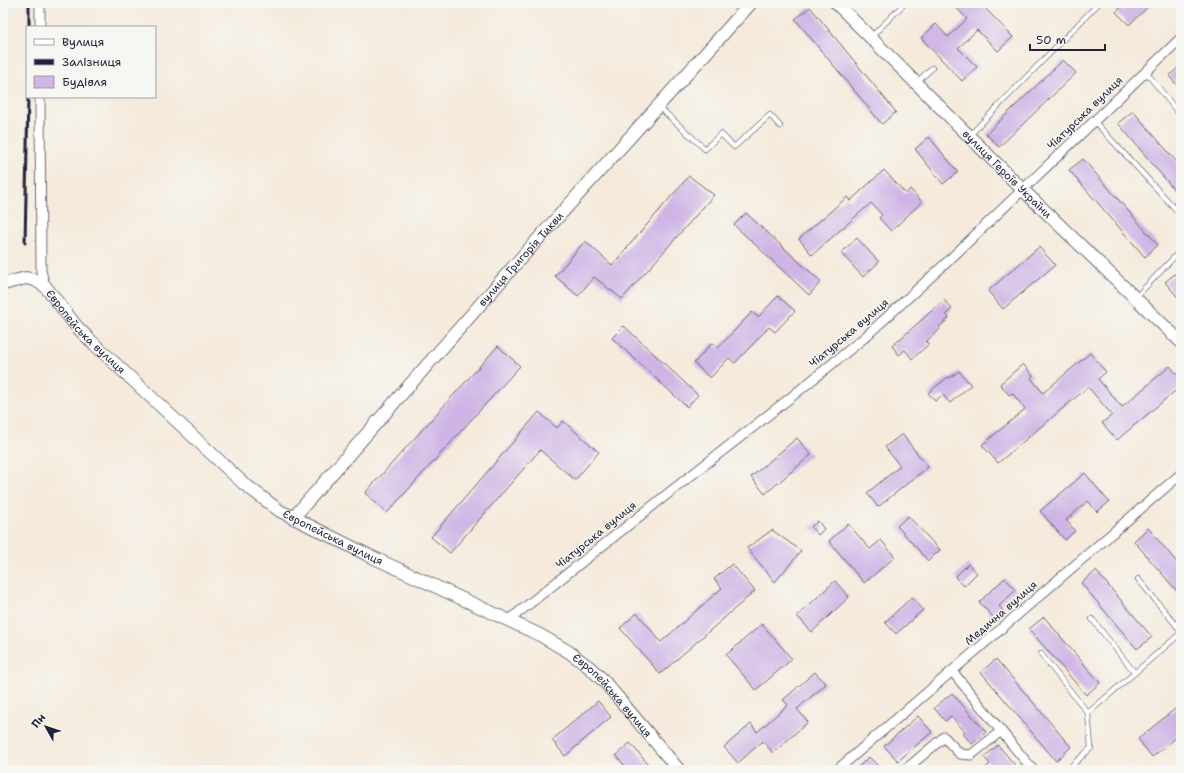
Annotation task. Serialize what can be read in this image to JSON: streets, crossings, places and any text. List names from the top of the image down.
{
  "streets": {
    "street": [
      "Чіатурська вулиця",
      "вулиця Героїв України",
      "вулиця Григорія Тикви",
      "Європейська вулиця",
      "Медична вулиця"
    ]
  },
  "crossings": [
    ["Чіатурська вулиця", "вулиця Героїв України"],
    ["Чіатурська вулиця", "Європейська вулиця"],
    ["вулиця Григорія Тикви", "Європейська вулиця"]
  ],
  "legend": ["Вулиця", "Залізниця", "Будівля"],
  "scale_bar": "50 m",
  "north": "top left"
}
